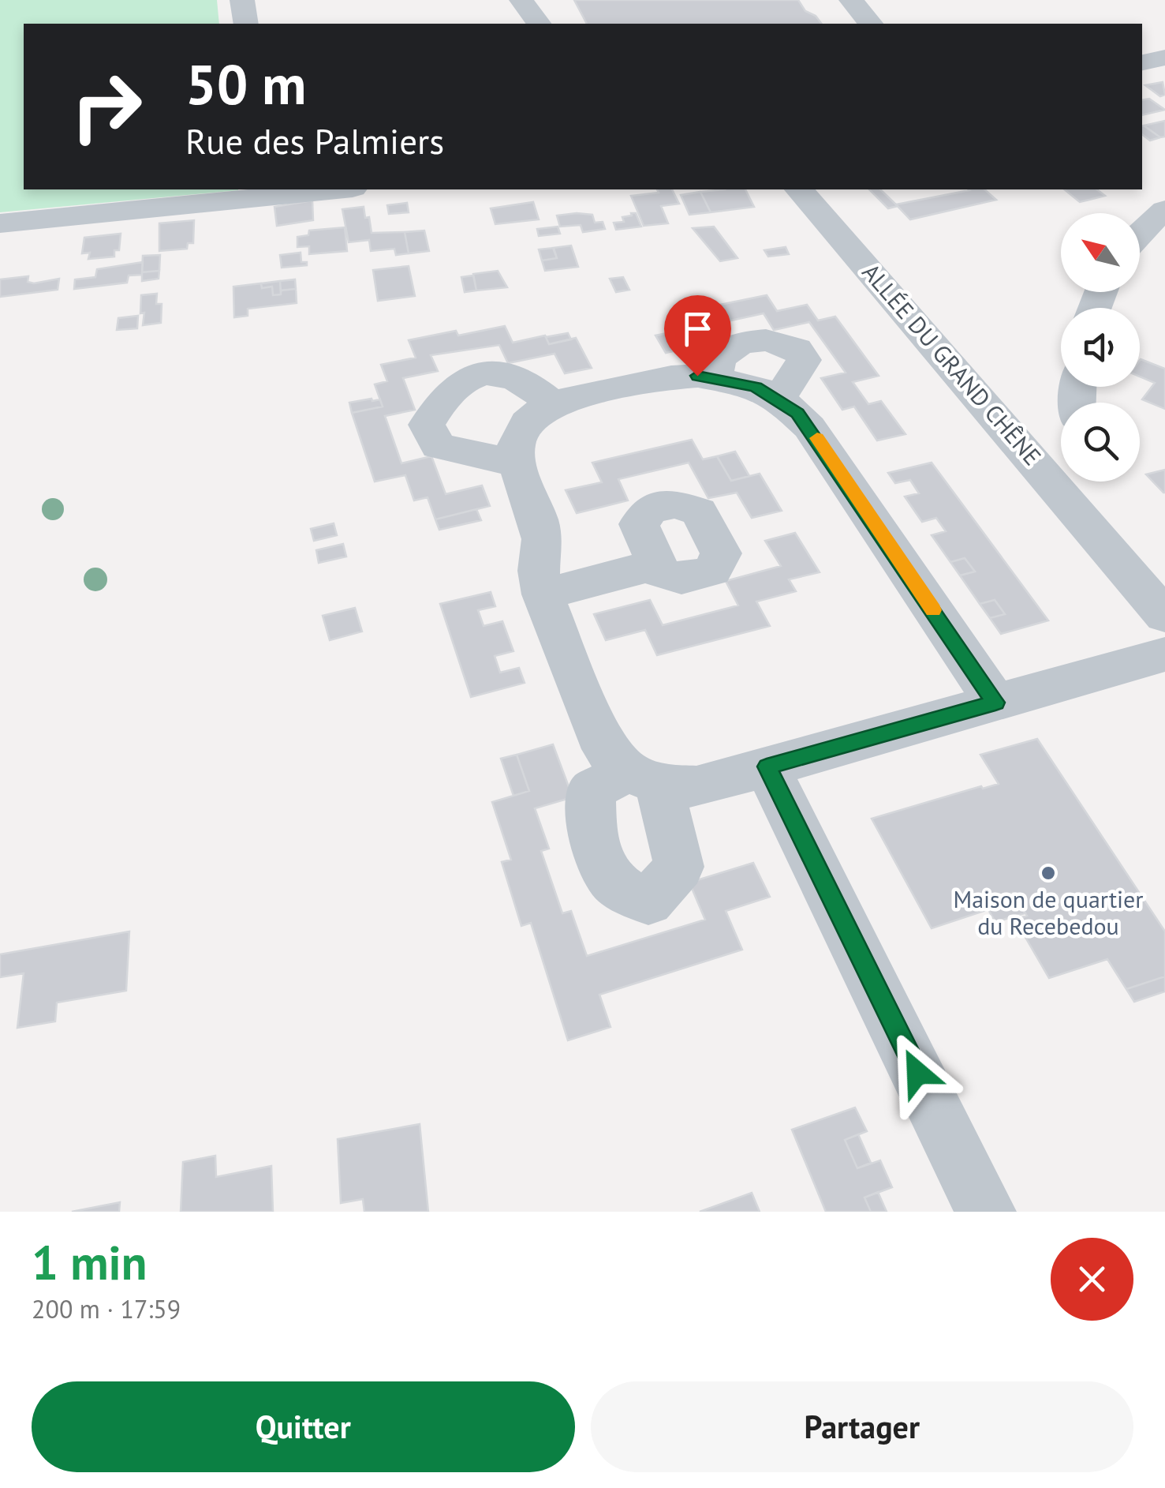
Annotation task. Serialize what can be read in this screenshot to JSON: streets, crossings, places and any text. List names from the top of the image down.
{
  "streets": {
    "street": ["ALLÉE DU GRAND CHÊNE"]
  },
  "places": ["Maison de quartier du Recebedou"],
  "north": "top left",
  "page": {
    "turn": ["50 m", "Rue des Palmiers"],
    "heading": ["1 min", "200 m · 17:59"],
    "buttons": ["Quitter", "Partager"]
  }
}
